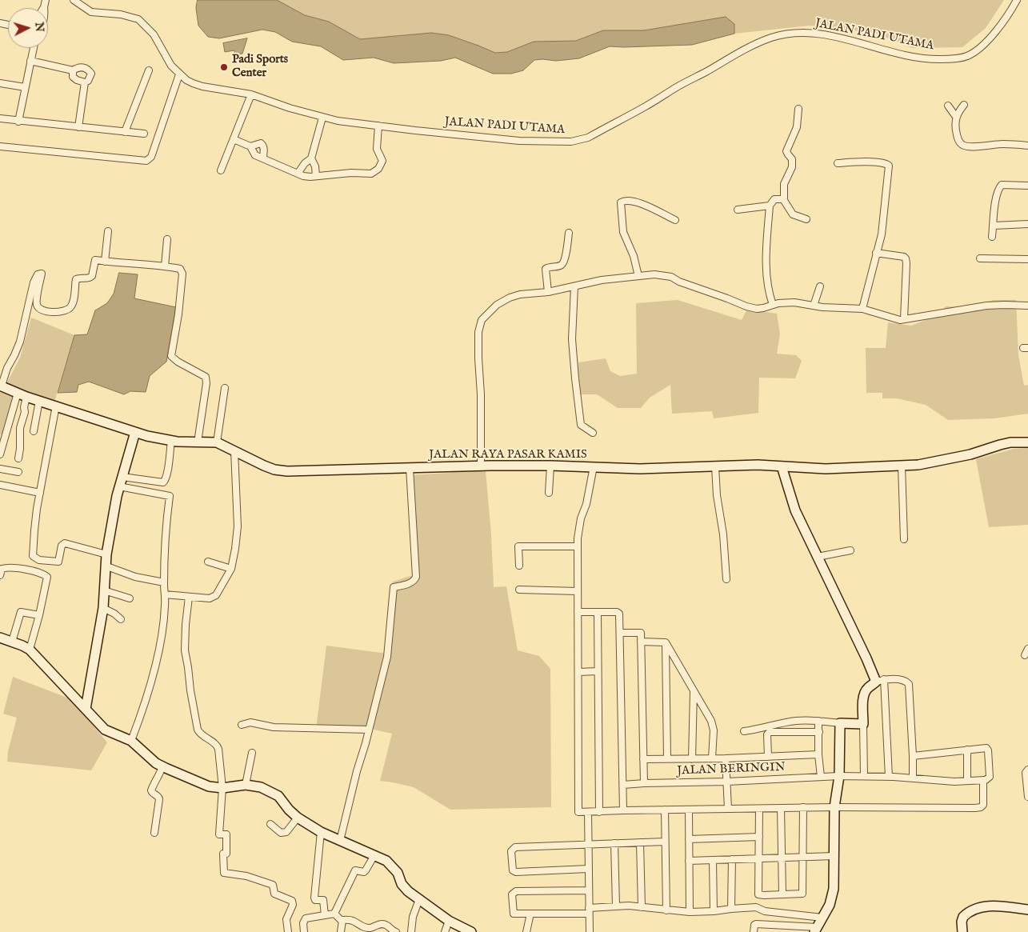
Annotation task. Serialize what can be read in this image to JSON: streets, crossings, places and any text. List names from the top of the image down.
{
  "streets": {
    "street": ["JALAN PADI UTAMA", "JALAN RAYA PASAR KAMIS", "JALAN BERINGIN"]
  },
  "places": ["Padi Sports Center"],
  "north": "right"
}
